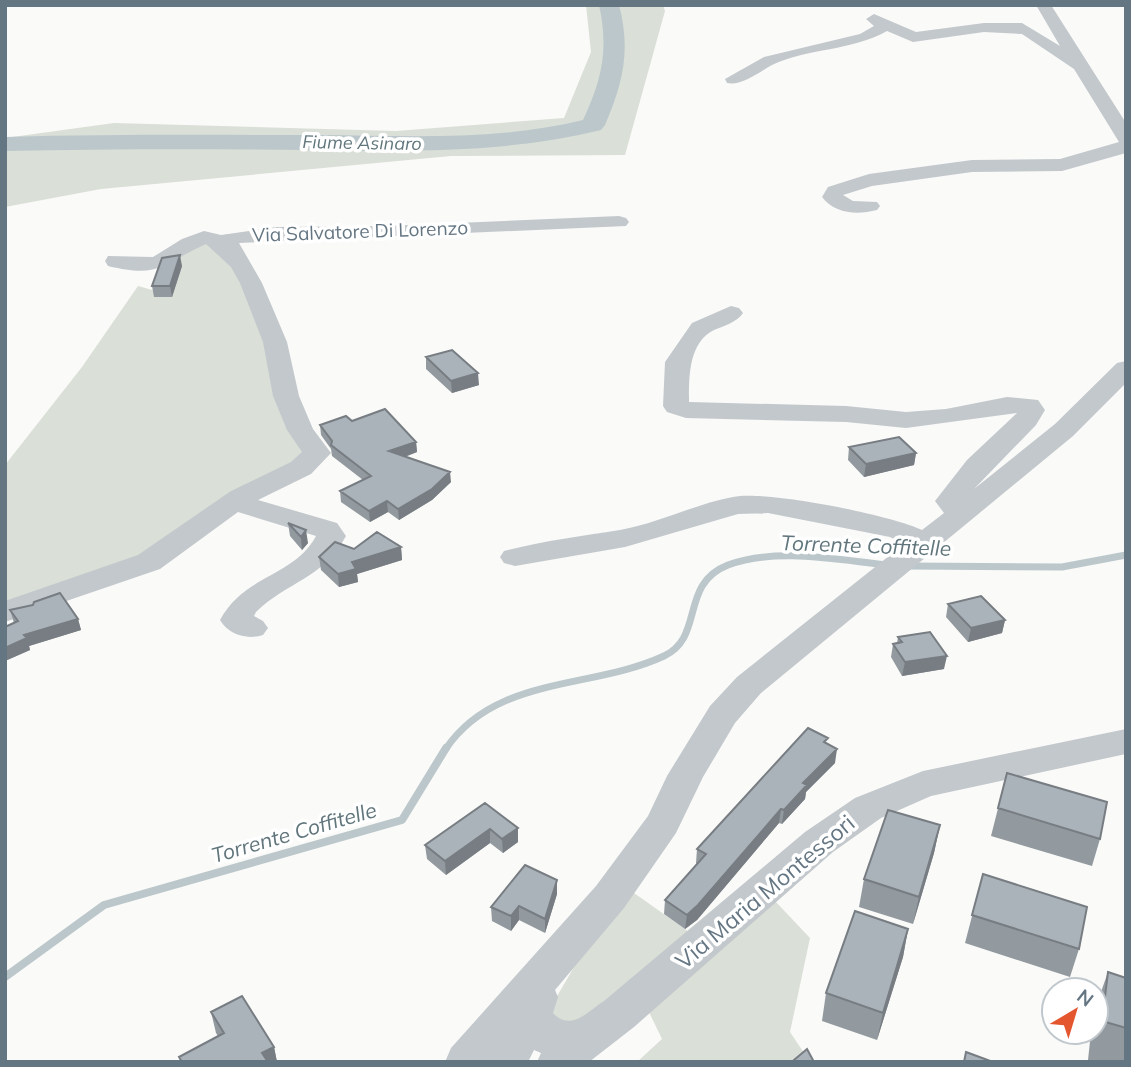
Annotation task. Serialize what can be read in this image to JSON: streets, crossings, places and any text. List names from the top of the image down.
{
  "streets": {
    "street": ["Via Salvatore Di Lorenzo", "Via Maria Montessori"]
  },
  "water": ["Fiume Asinaro", "Torrente Coffitelle"],
  "north": "top right"
}
